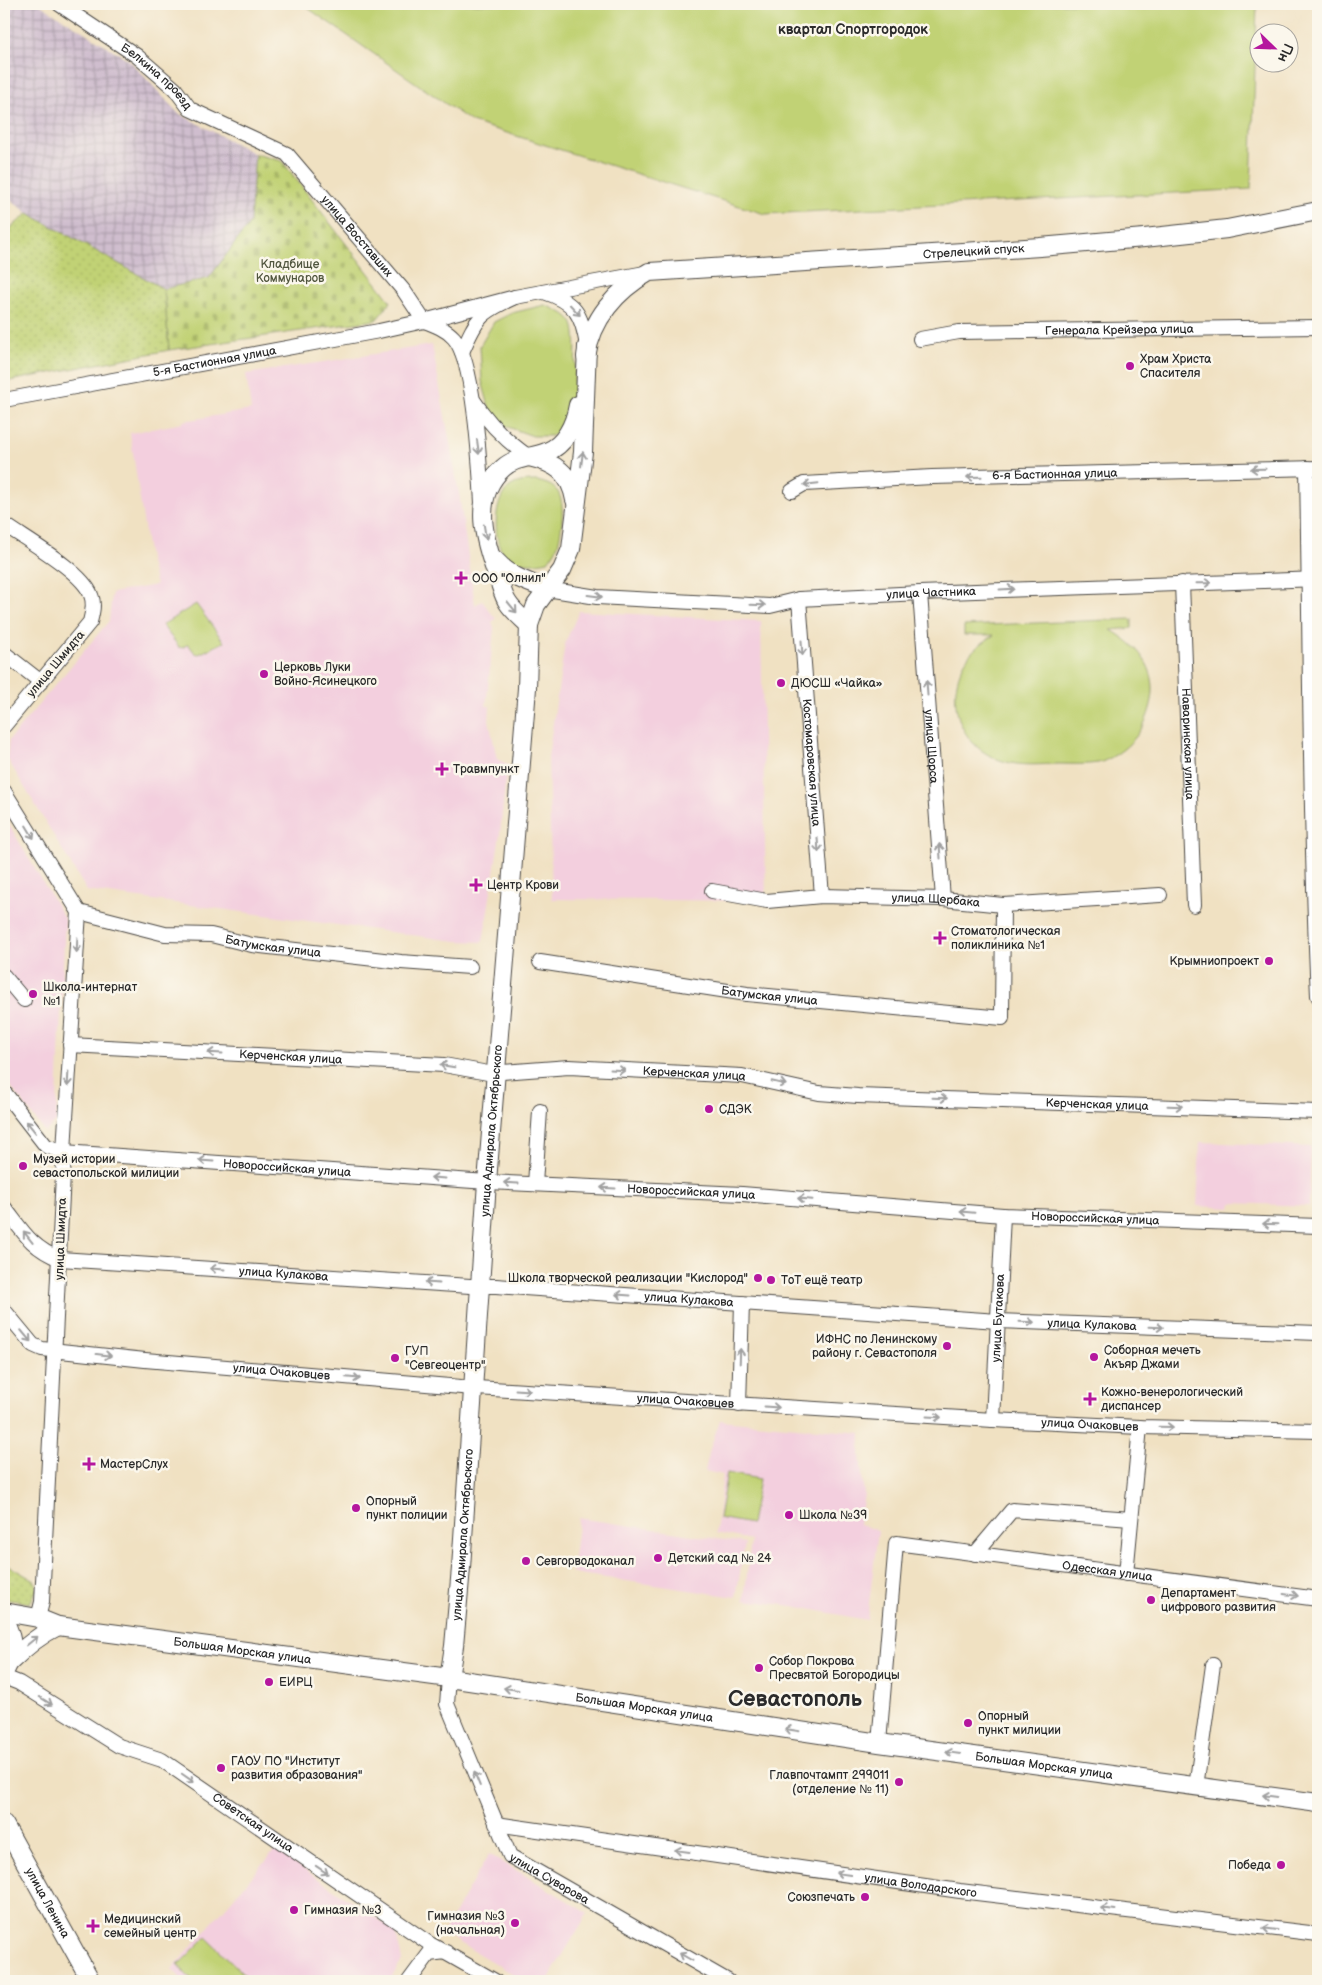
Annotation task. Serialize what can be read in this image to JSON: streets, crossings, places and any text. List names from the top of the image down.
{
  "streets": {
    "main road": [
      "Стрелецкий спуск",
      "улица Адмирала Октябрьского",
      "Большая Морская улица",
      "улица Ленина"
    ],
    "street": [
      "Белкина проезд",
      "улица Восставших",
      "Генерала Крейзера улица",
      "5-я Бастионная улица",
      "6-я Бастионная улица",
      "улица Частника",
      "улица Шмидта",
      "Наваринская улица",
      "улица Щорса",
      "Костомаровская улица",
      "улица Щербака",
      "Батумская улица",
      "Керченская улица",
      "Новороссийская улица",
      "улица Кулакова",
      "улица Бутакова",
      "улица Очаковцев",
      "Одесская улица",
      "Советская улица",
      "улица Суворова",
      "улица Володарского"
    ]
  },
  "crossings": [
    ["Белкина проезд", "улица Восставших"],
    ["улица Восставших", "5-я Бастионная улица"],
    ["Стрелецкий спуск", "5-я Бастионная улица"],
    ["улица Частника", "Наваринская улица"],
    ["улица Частника", "улица Щорса"],
    ["улица Частника", "Костомаровская улица"],
    ["улица Частника", "улица Адмирала Октябрьского"],
    ["улица Шмидта", "Батумская улица"],
    ["улица Шмидта", "Керченская улица"],
    ["улица Шмидта", "Новороссийская улица"],
    ["улица Шмидта", "улица Кулакова"],
    ["улица Шмидта", "улица Очаковцев"],
    ["улица Шмидта", "Большая Морская улица"],
    ["улица Щорса", "улица Щербака"],
    ["Костомаровская улица", "улица Щербака"],
    ["улица Щербака", "Батумская улица"],
    ["Керченская улица", "улица Адмирала Октябрьского"],
    ["улица Адмирала Октябрьского", "Новороссийская улица"],
    ["улица Адмирала Октябрьского", "улица Кулакова"],
    ["улица Адмирала Октябрьского", "улица Очаковцев"],
    ["улица Адмирала Октябрьского", "Большая Морская улица"],
    ["улица Адмирала Октябрьского", "улица Суворова"],
    ["Новороссийская улица", "улица Бутакова"],
    ["улица Кулакова", "улица Бутакова"],
    ["улица Бутакова", "улица Очаковцев"],
    ["Одесская улица", "Большая Морская улица"],
    ["Большая Морская улица", "улица Суворова"],
    ["улица Суворова", "улица Володарского"]
  ],
  "one_way": [
    "6-я Бастионная улица",
    "улица Частника",
    "улица Щорса",
    "Костомаровская улица",
    "Новороссийская улица",
    "улица Очаковцев",
    "Большая Морская улица",
    "Советская улица",
    "улица Суворова",
    "улица Володарского"
  ],
  "districts": ["квартал Спортгородок", "Севастополь"],
  "parks": ["Кладбище Коммунаров"],
  "places": {
    "other": [
      "Храм Христа Спасителя",
      "Церковь Луки Войно-Ясинецкого",
      "ДЮСШ «Чайка»",
      "Крымниопроект",
      "Школа-интернат №1",
      "СДЭК",
      "Музей истории севастопольской милиции",
      "Школа творческой реализации \"Кислород\"",
      "ТоТ ещё театр",
      "ИФНС по Ленинскому району г. Севастополя",
      "Соборная мечеть Акъяр Джами",
      "ГУП \"Севгеоцентр\"",
      "Опорный пункт полиции",
      "Школа №39",
      "Детский сад № 24",
      "Севгорводоканал",
      "Департамент цифрового развития",
      "Собор Покрова Пресвятой Богородицы",
      "ЕИРЦ",
      "Опорный пункт милиции",
      "ГАОУ ПО \"Институт развития образования\"",
      "Главпочтампт 299011 (отделение № 11)",
      "Победа",
      "Союзпечать",
      "Гимназия №3",
      "Гимназия №3 (начальная)"
    ],
    "health": [
      "ООО \"Олнил\"",
      "Травмпункт",
      "Центр Крови",
      "Стоматологическая поликлиника №1",
      "Кожно-венерологический диспансер",
      "МастерСлух",
      "Медицинский семейный центр"
    ]
  },
  "north": "bottom right"
}
